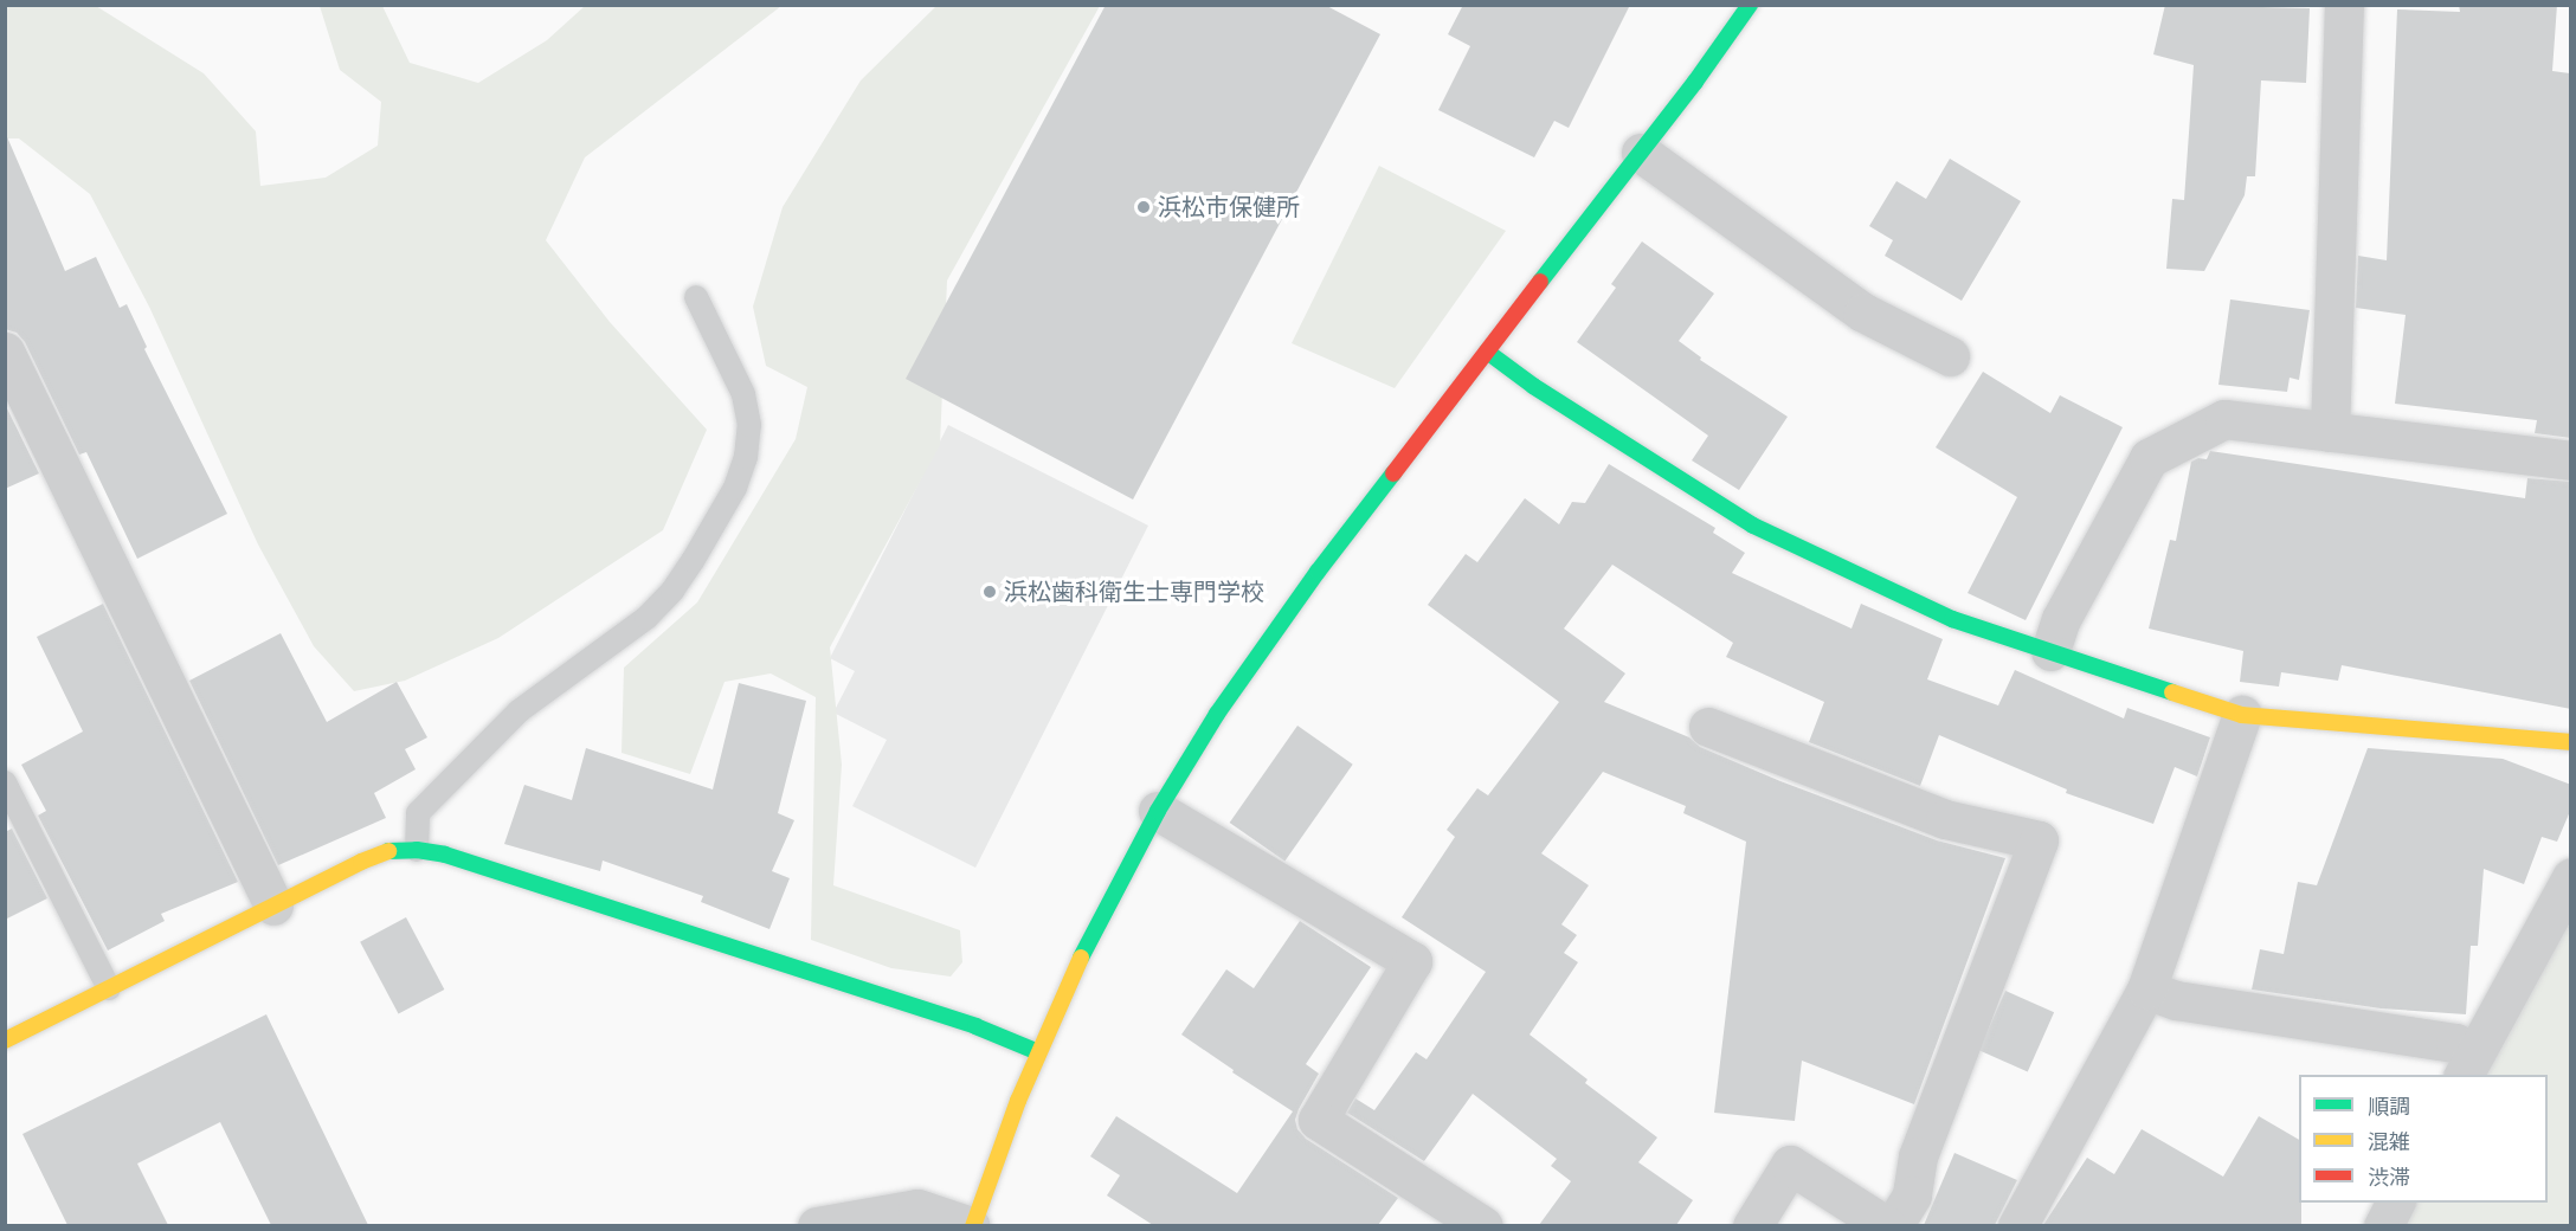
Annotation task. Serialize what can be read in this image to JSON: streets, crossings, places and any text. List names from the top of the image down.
{
  "places": ["浜松市保健所", "浜松歯科衛生士専門学校"],
  "legend": ["順調", "混雑", "渋滞"]
}
